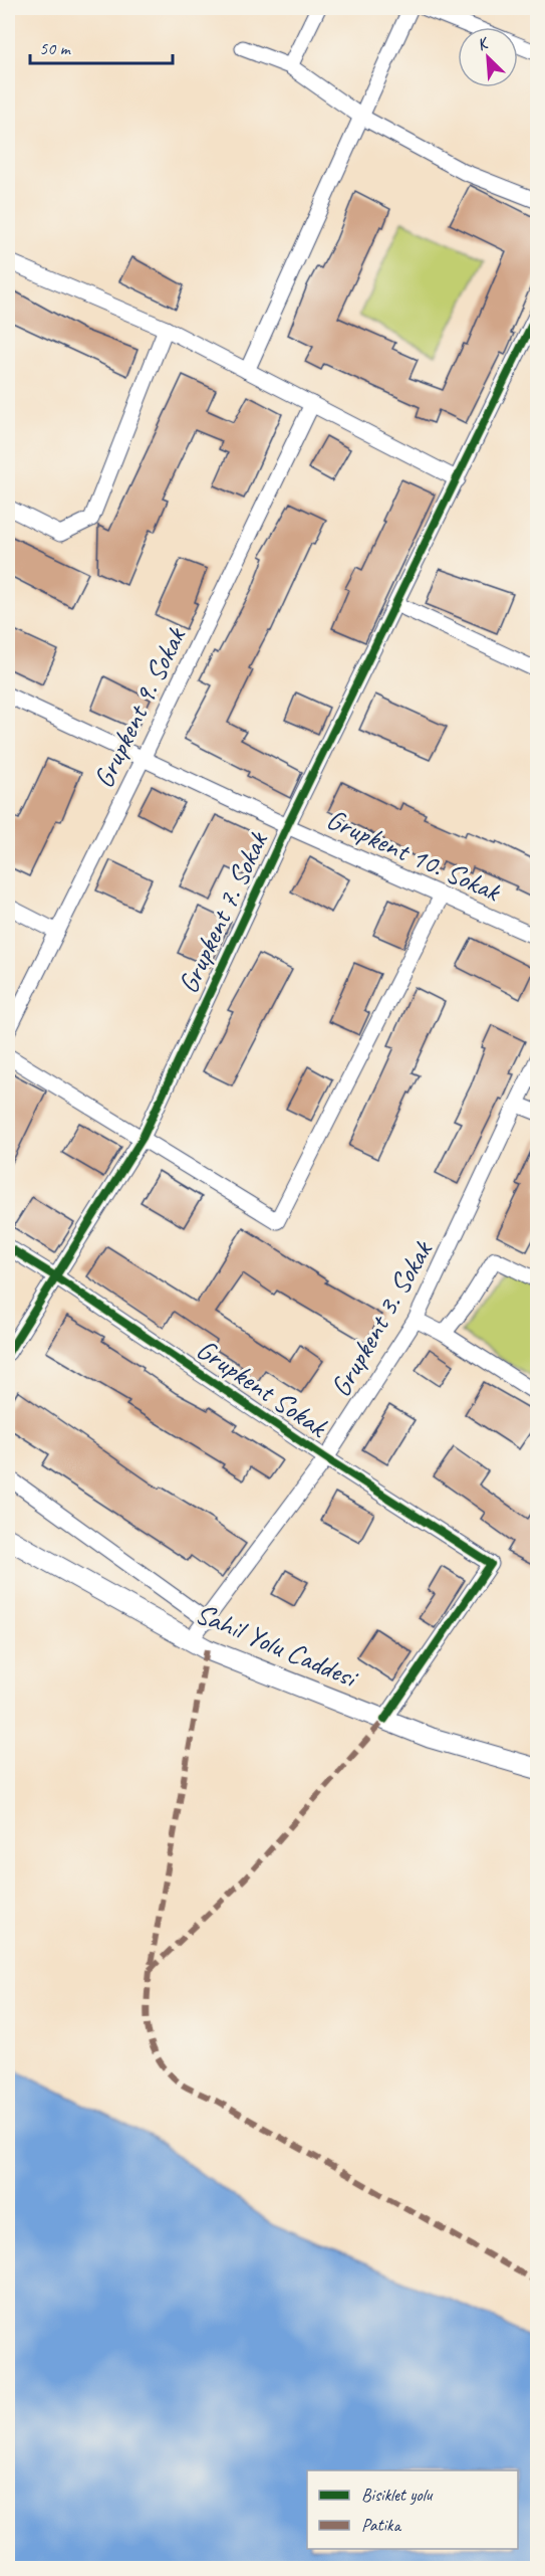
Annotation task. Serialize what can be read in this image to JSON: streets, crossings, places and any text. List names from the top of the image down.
{
  "streets": {
    "street": [
      "Grupkent 9. Sokak",
      "Grupkent 10. Sokak",
      "Grupkent 7. Sokak",
      "Grupkent 3. Sokak",
      "Grupkent Sokak",
      "Sahil Yolu Caddesi"
    ]
  },
  "crossings": [
    ["Grupkent 9. Sokak", "Grupkent 10. Sokak"],
    ["Grupkent 10. Sokak", "Grupkent 7. Sokak"],
    ["Grupkent 7. Sokak", "Grupkent Sokak"],
    ["Grupkent 3. Sokak", "Grupkent Sokak"],
    ["Grupkent 3. Sokak", "Sahil Yolu Caddesi"],
    ["Grupkent Sokak", "Sahil Yolu Caddesi"]
  ],
  "legend": ["Bisiklet yolu", "Patika"],
  "scale_bar": "50 m",
  "north": "top left"
}
